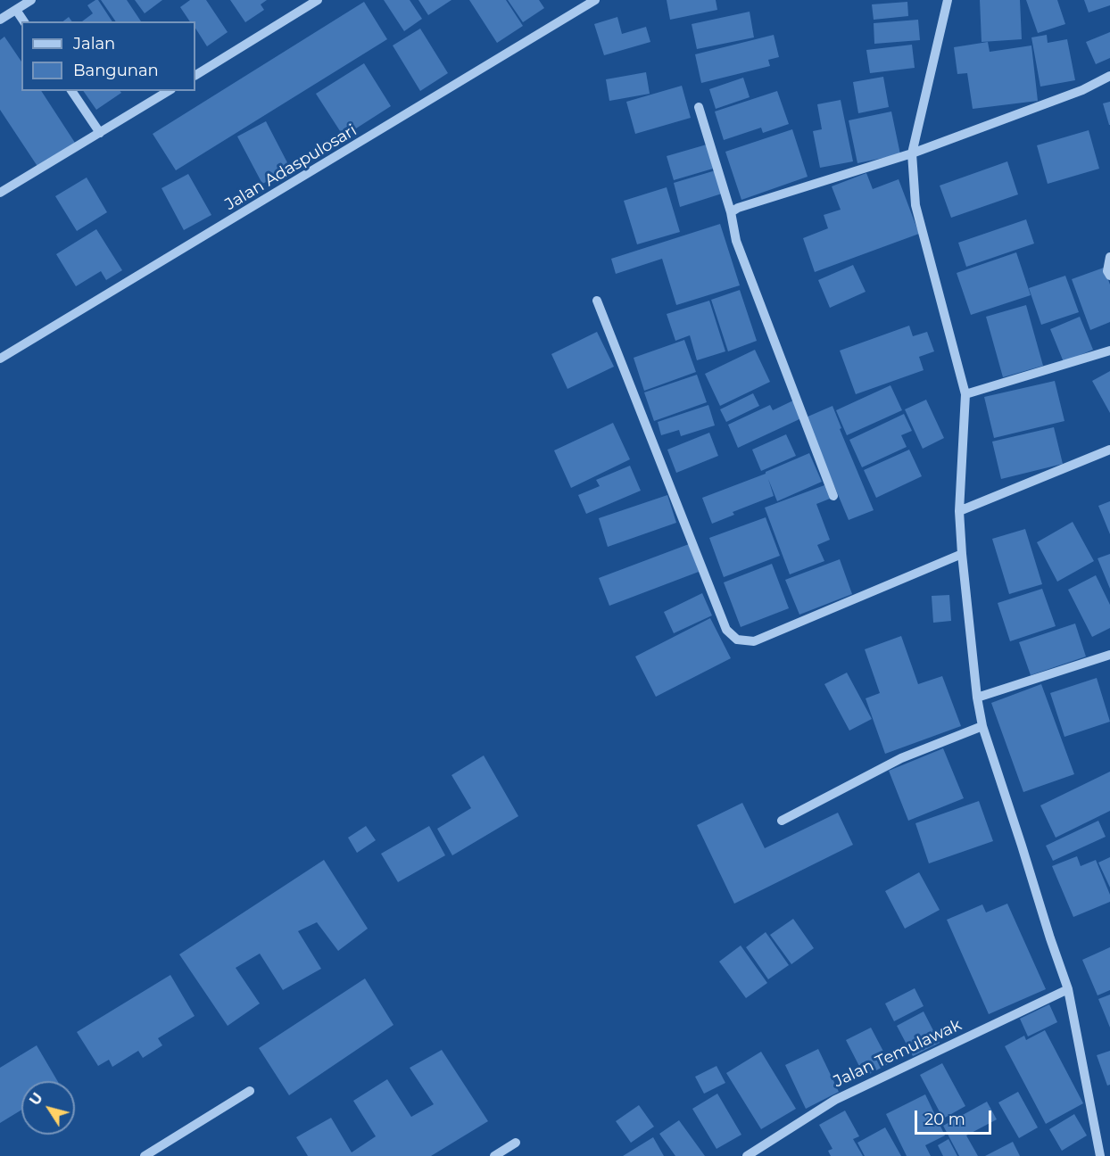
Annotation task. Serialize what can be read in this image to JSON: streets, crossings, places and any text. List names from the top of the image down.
{
  "streets": {
    "street": ["Jalan Adaspulosari", "Jalan Temulawak"]
  },
  "legend": ["Jalan", "Bangunan"],
  "scale_bar": "20 m",
  "north": "top left"
}
